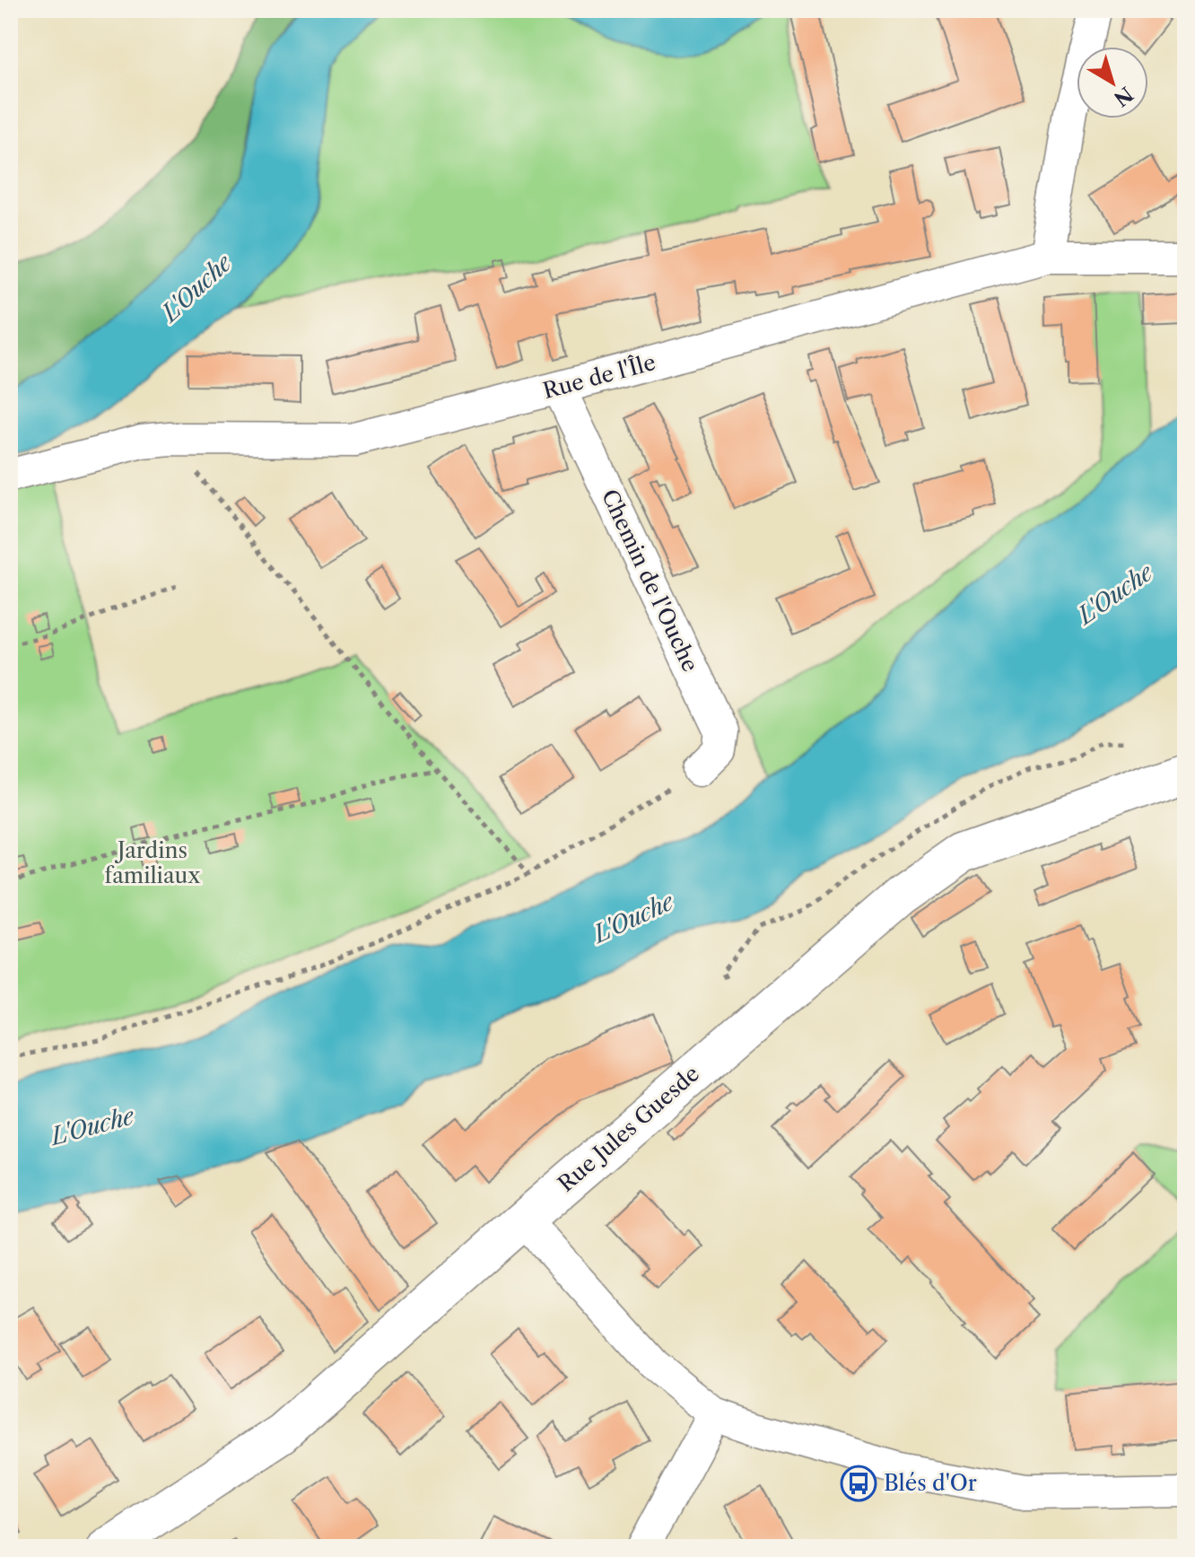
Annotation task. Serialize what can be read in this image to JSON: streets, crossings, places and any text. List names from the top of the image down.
{
  "streets": {
    "street": ["Rue de l'Île", "Chemin de l'Ouche", "Rue Jules Guesde"]
  },
  "crossings": [
    ["Rue de l'Île", "Chemin de l'Ouche"]
  ],
  "water": ["L'Ouche"],
  "parks": ["Jardins familiaux"],
  "places": {
    "bus stop": ["Blés d'Or"]
  },
  "north": "bottom right"
}
